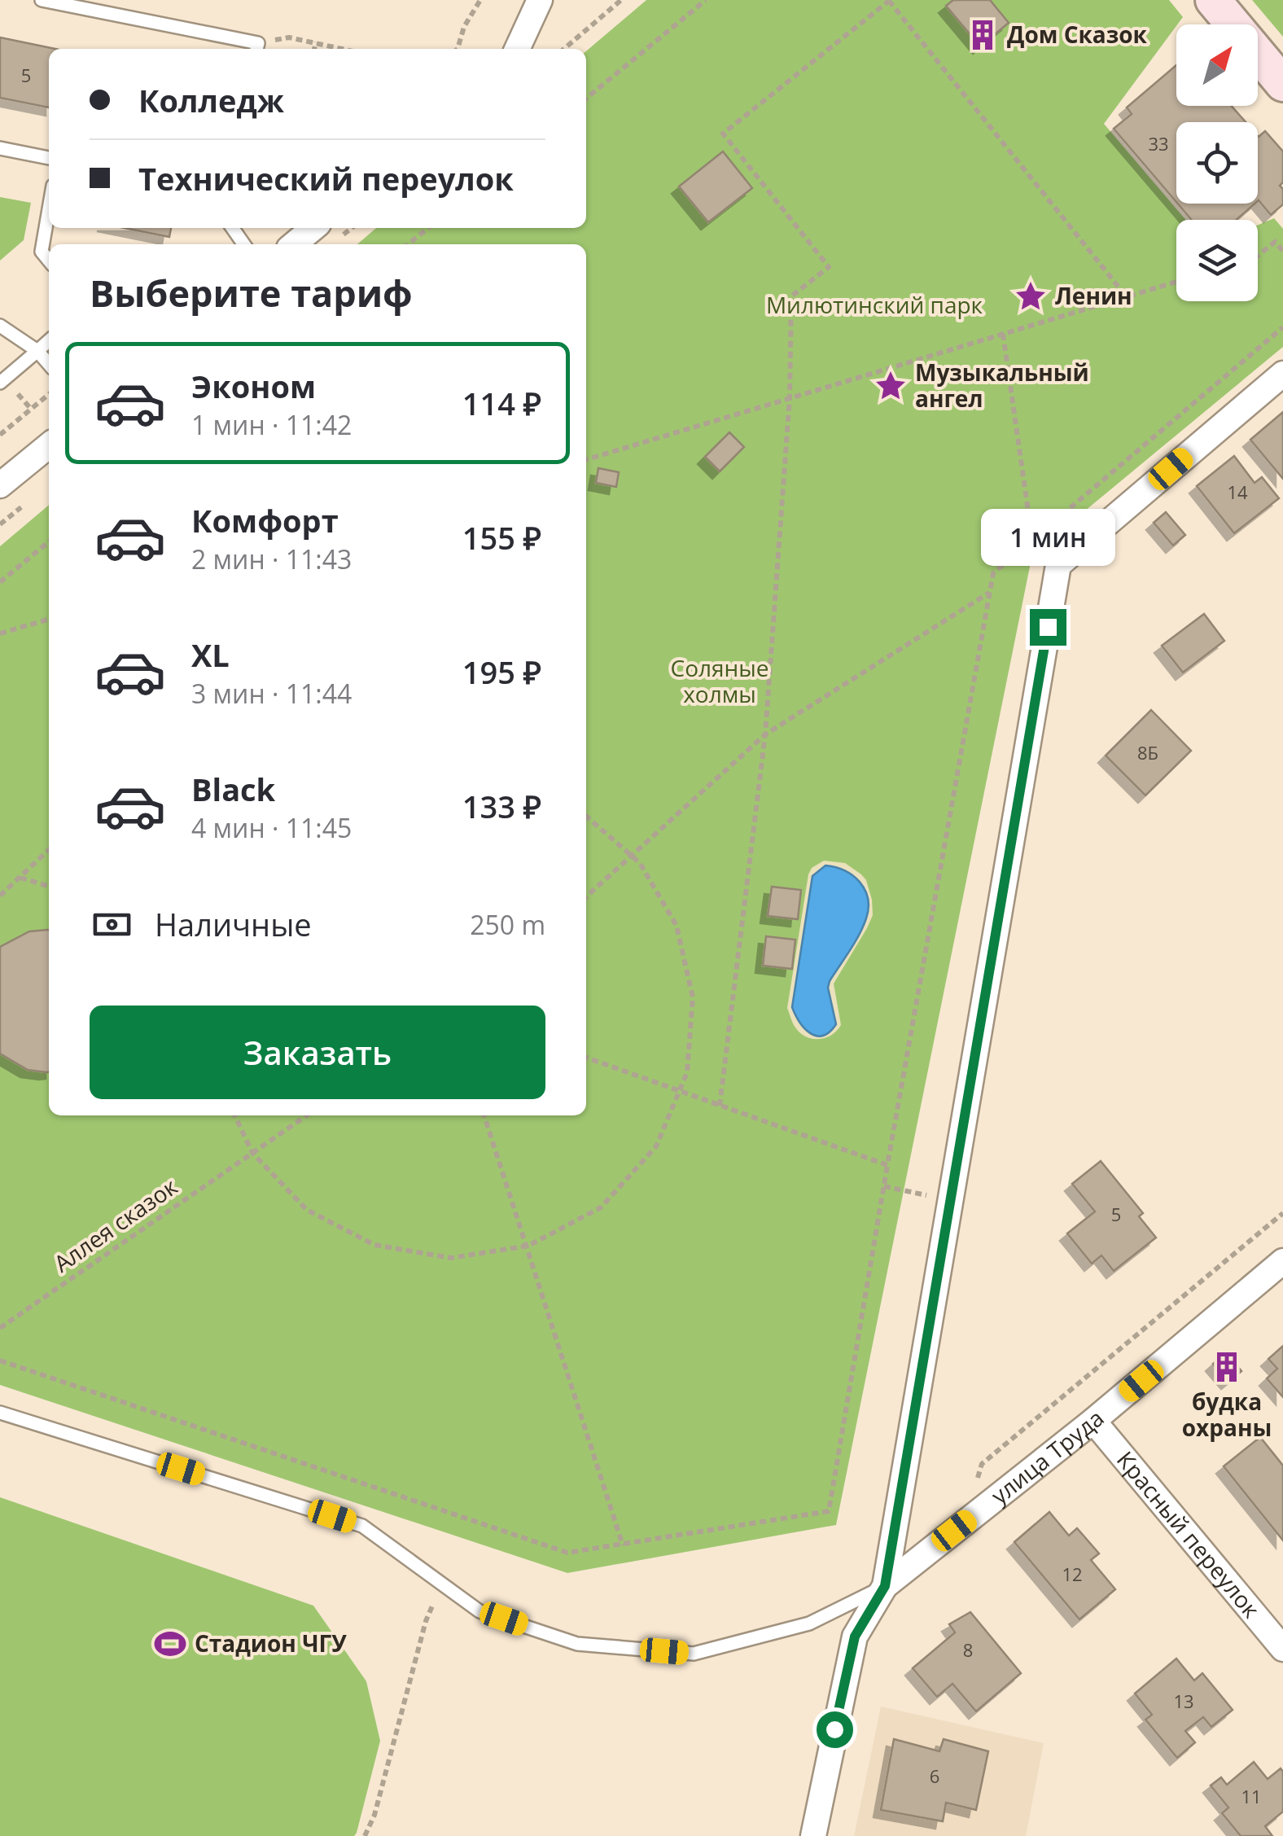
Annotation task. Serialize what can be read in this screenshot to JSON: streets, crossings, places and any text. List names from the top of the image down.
{
  "streets": {
    "street": ["улица Труда", "Красный переулок"],
    "path": ["Аллея сказок"]
  },
  "crossings": [
    ["улица Труда", "Красный переулок"]
  ],
  "parks": ["Милютинский парк", "Соляные холмы"],
  "places": {
    "building": ["Дом Сказок", "будка охраны"],
    "place": ["Ленин", "Музыкальный ангел"],
    "sports": ["Стадион ЧГУ"]
  },
  "house_numbers": [
    "5",
    "33",
    "14",
    "8Б",
    "5",
    "12",
    "8",
    "13",
    "6",
    "11"
  ],
  "north": "top right",
  "page": {
    "banner": ["Колледж", "Технический переулок"],
    "heading": "Выберите тариф",
    "list": [
      {
        "name": "Эконом",
        "note": "1 мин · 11:42",
        "value": "114 ₽"
      },
      {
        "name": "Комфорт",
        "note": "2 мин · 11:43",
        "value": "155 ₽"
      },
      {
        "name": "XL",
        "note": "3 мин · 11:44",
        "value": "195 ₽"
      },
      {
        "name": "Black",
        "note": "4 мин · 11:45",
        "value": "133 ₽"
      }
    ],
    "bubble": "1 мин",
    "pay": ["Наличные", "250 m"],
    "buttons": "Заказать"
  }
}
